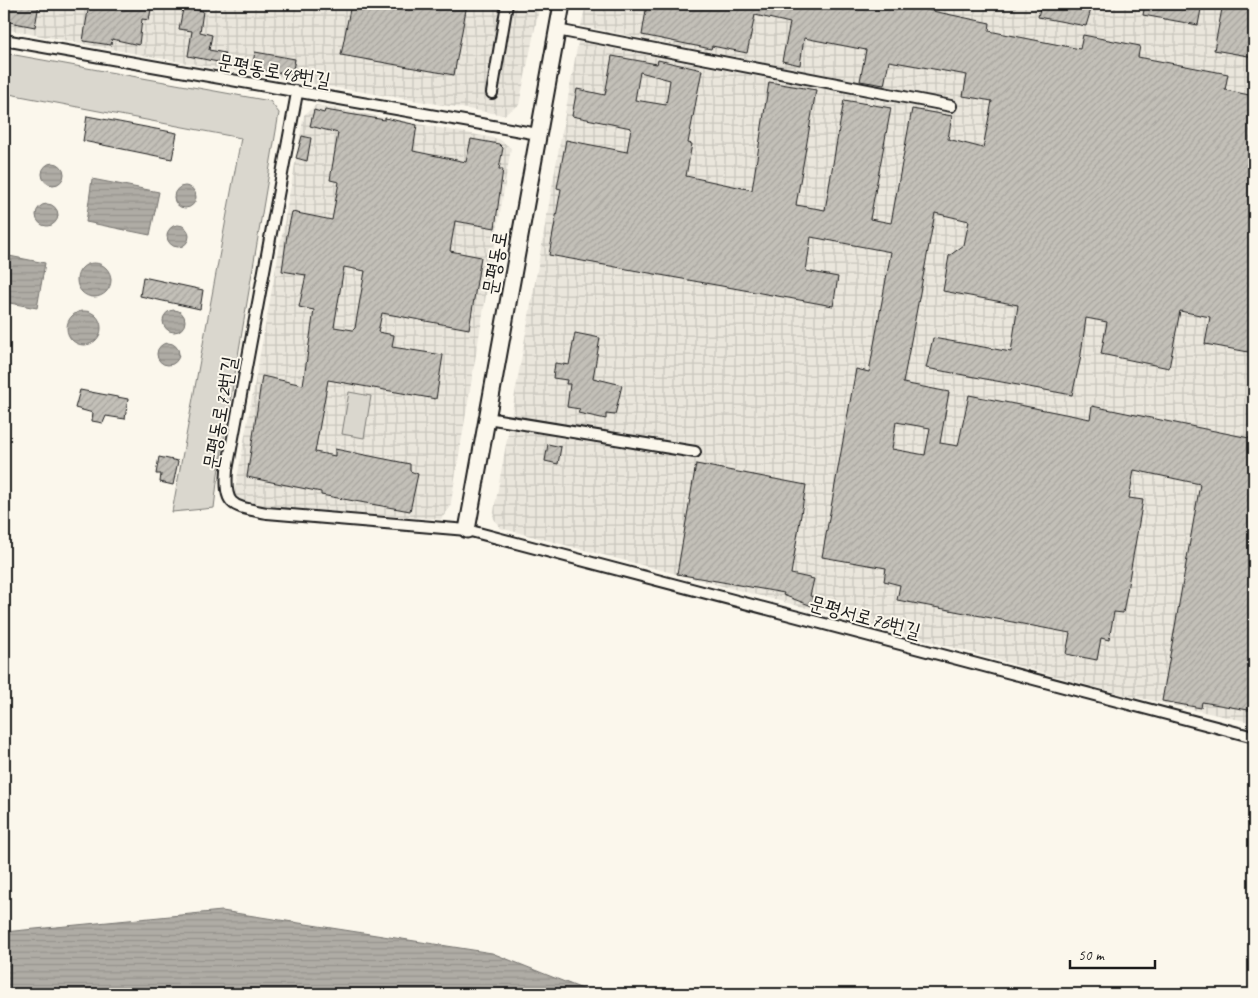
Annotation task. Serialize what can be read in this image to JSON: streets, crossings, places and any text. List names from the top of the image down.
{
  "streets": {
    "main road": ["문평동로"],
    "street": ["문평동로48번길", "문평동로72번길", "문평서로76번길"]
  },
  "crossings": [
    ["문평동로48번길", "문평동로"],
    ["문평동로48번길", "문평동로72번길"],
    ["문평동로", "문평동로72번길"],
    ["문평동로", "문평서로76번길"],
    ["문평동로72번길", "문평서로76번길"]
  ],
  "scale_bar": "50 m"
}
